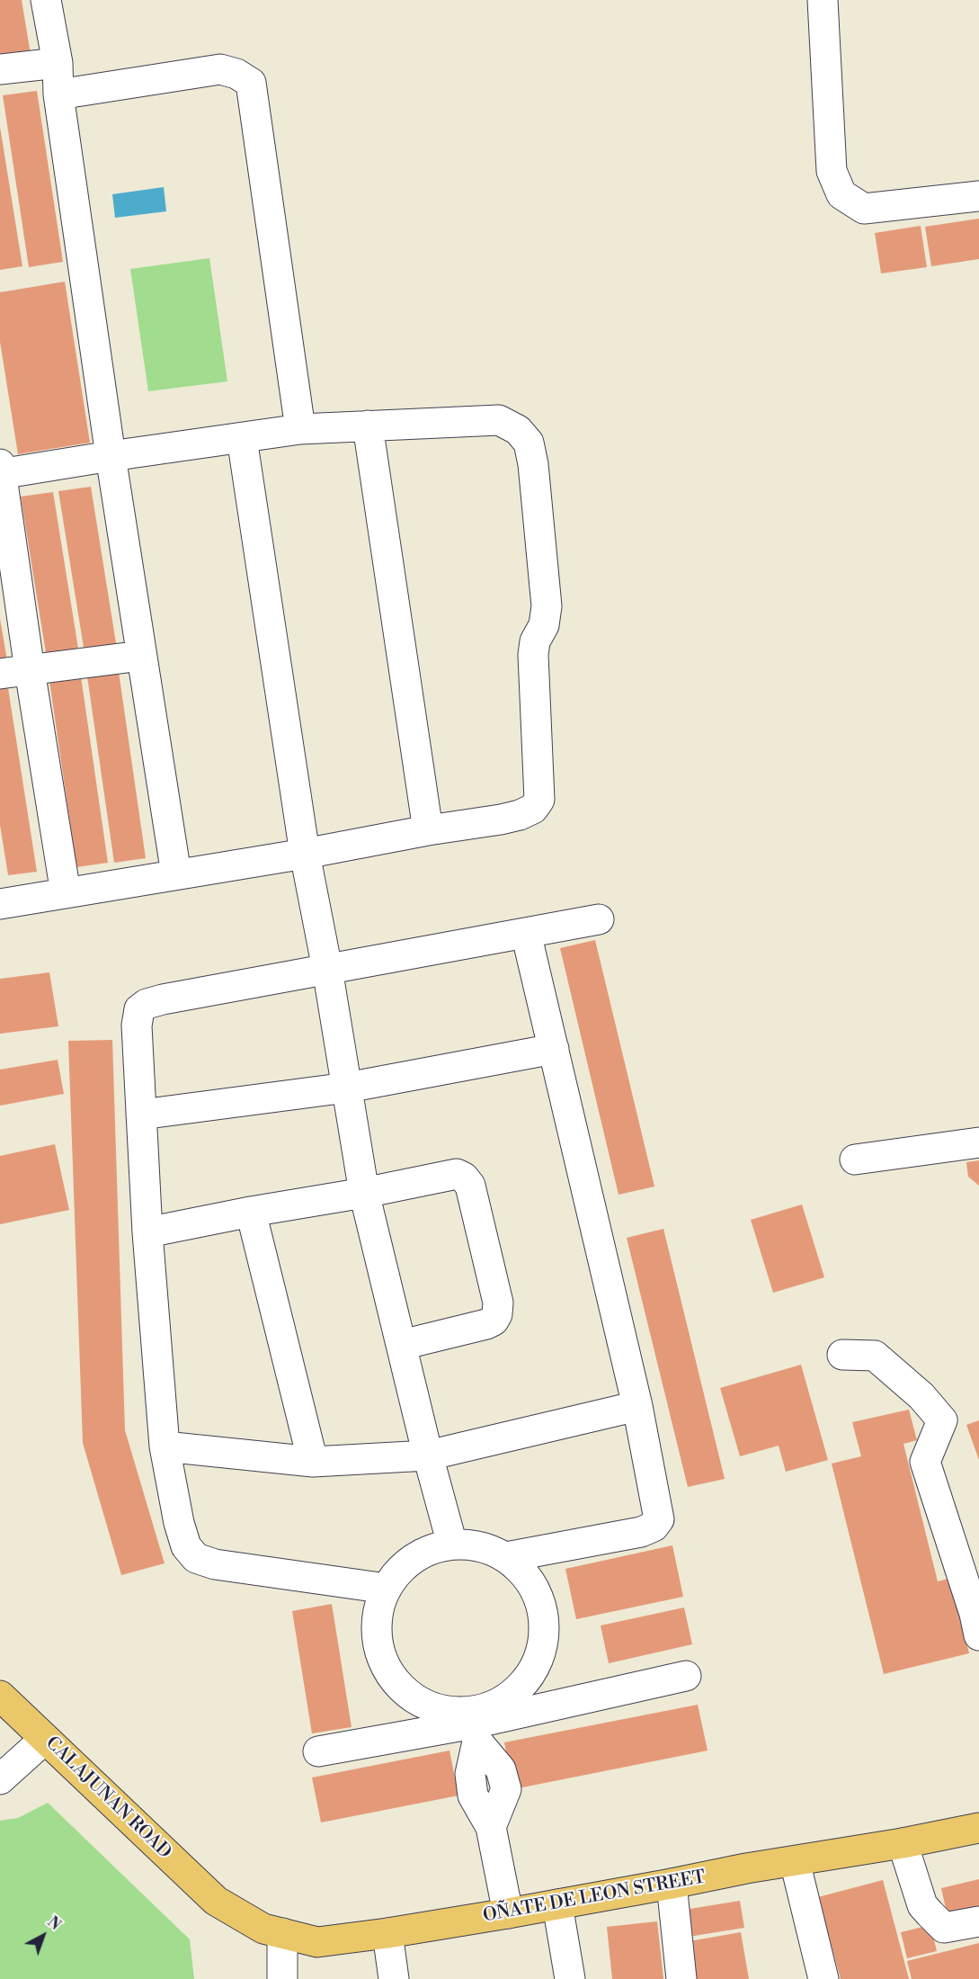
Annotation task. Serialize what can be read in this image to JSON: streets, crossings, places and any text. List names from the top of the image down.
{
  "streets": {
    "main road": ["CALAJUNAN ROAD", "OÑATE DE LEON STREET"]
  },
  "crossings": [
    ["CALAJUNAN ROAD", "OÑATE DE LEON STREET"]
  ],
  "north": "top right"
}
